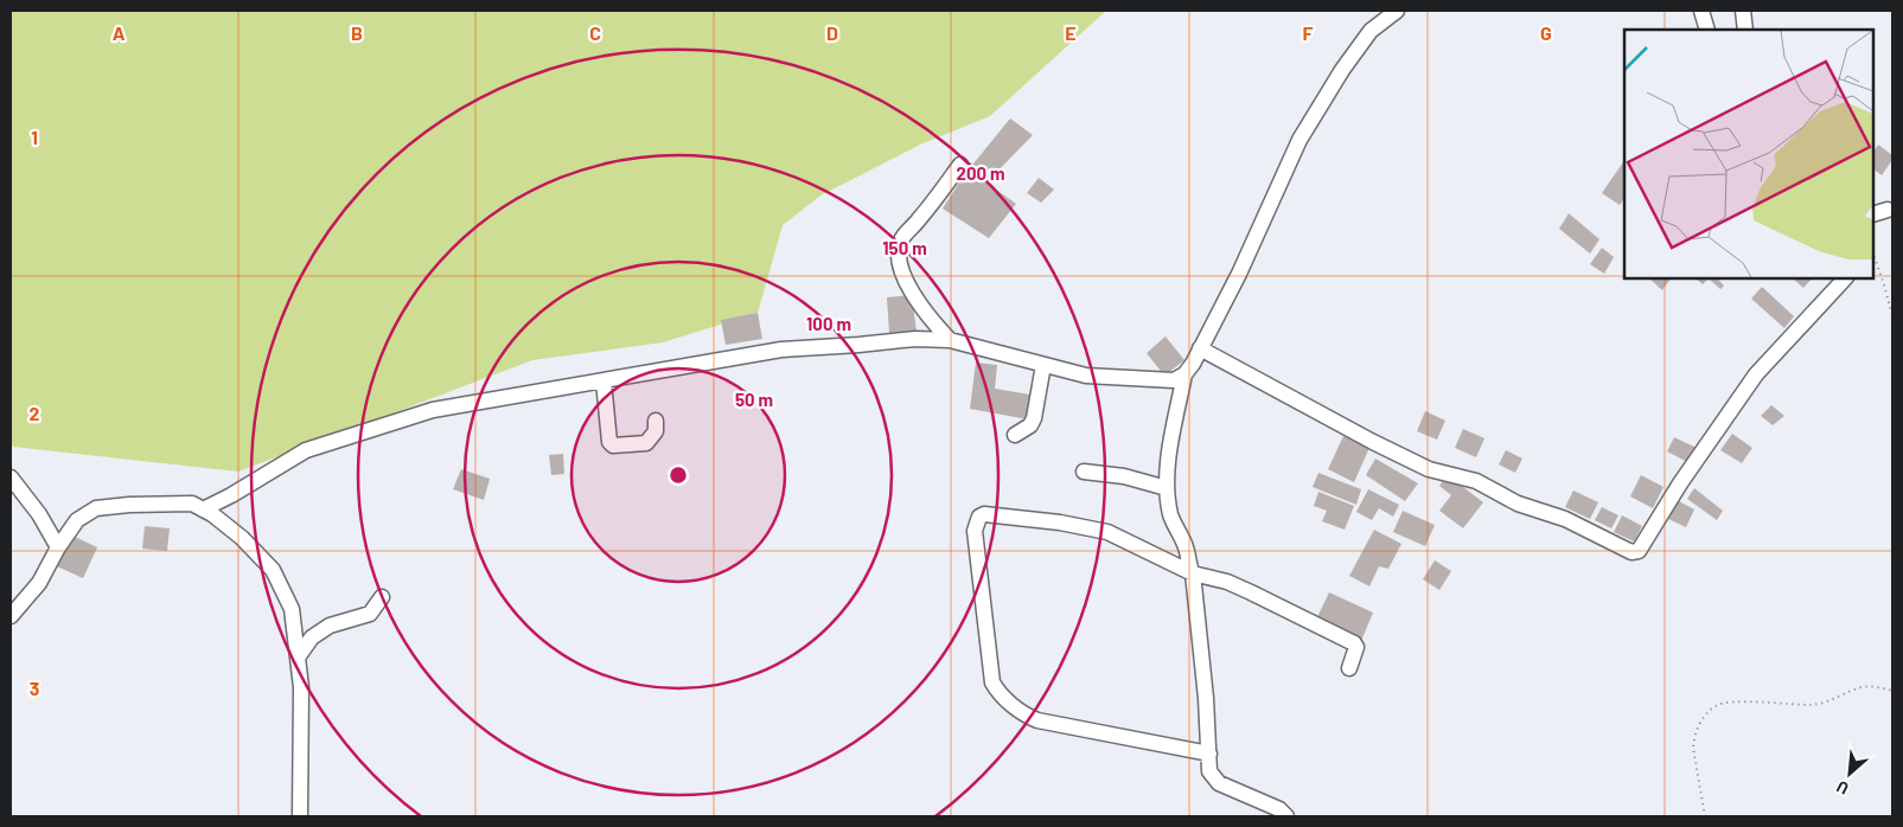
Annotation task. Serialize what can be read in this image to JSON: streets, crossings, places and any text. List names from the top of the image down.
{
  "north": "bottom left",
  "grid": {
    "columns": [
      "A",
      "B",
      "C",
      "D",
      "E",
      "F",
      "G"
    ],
    "rows": ["1", "2", "3"]
  },
  "rings": [
    "200 m",
    "150 m",
    "100 m",
    "50 m"
  ]
}
